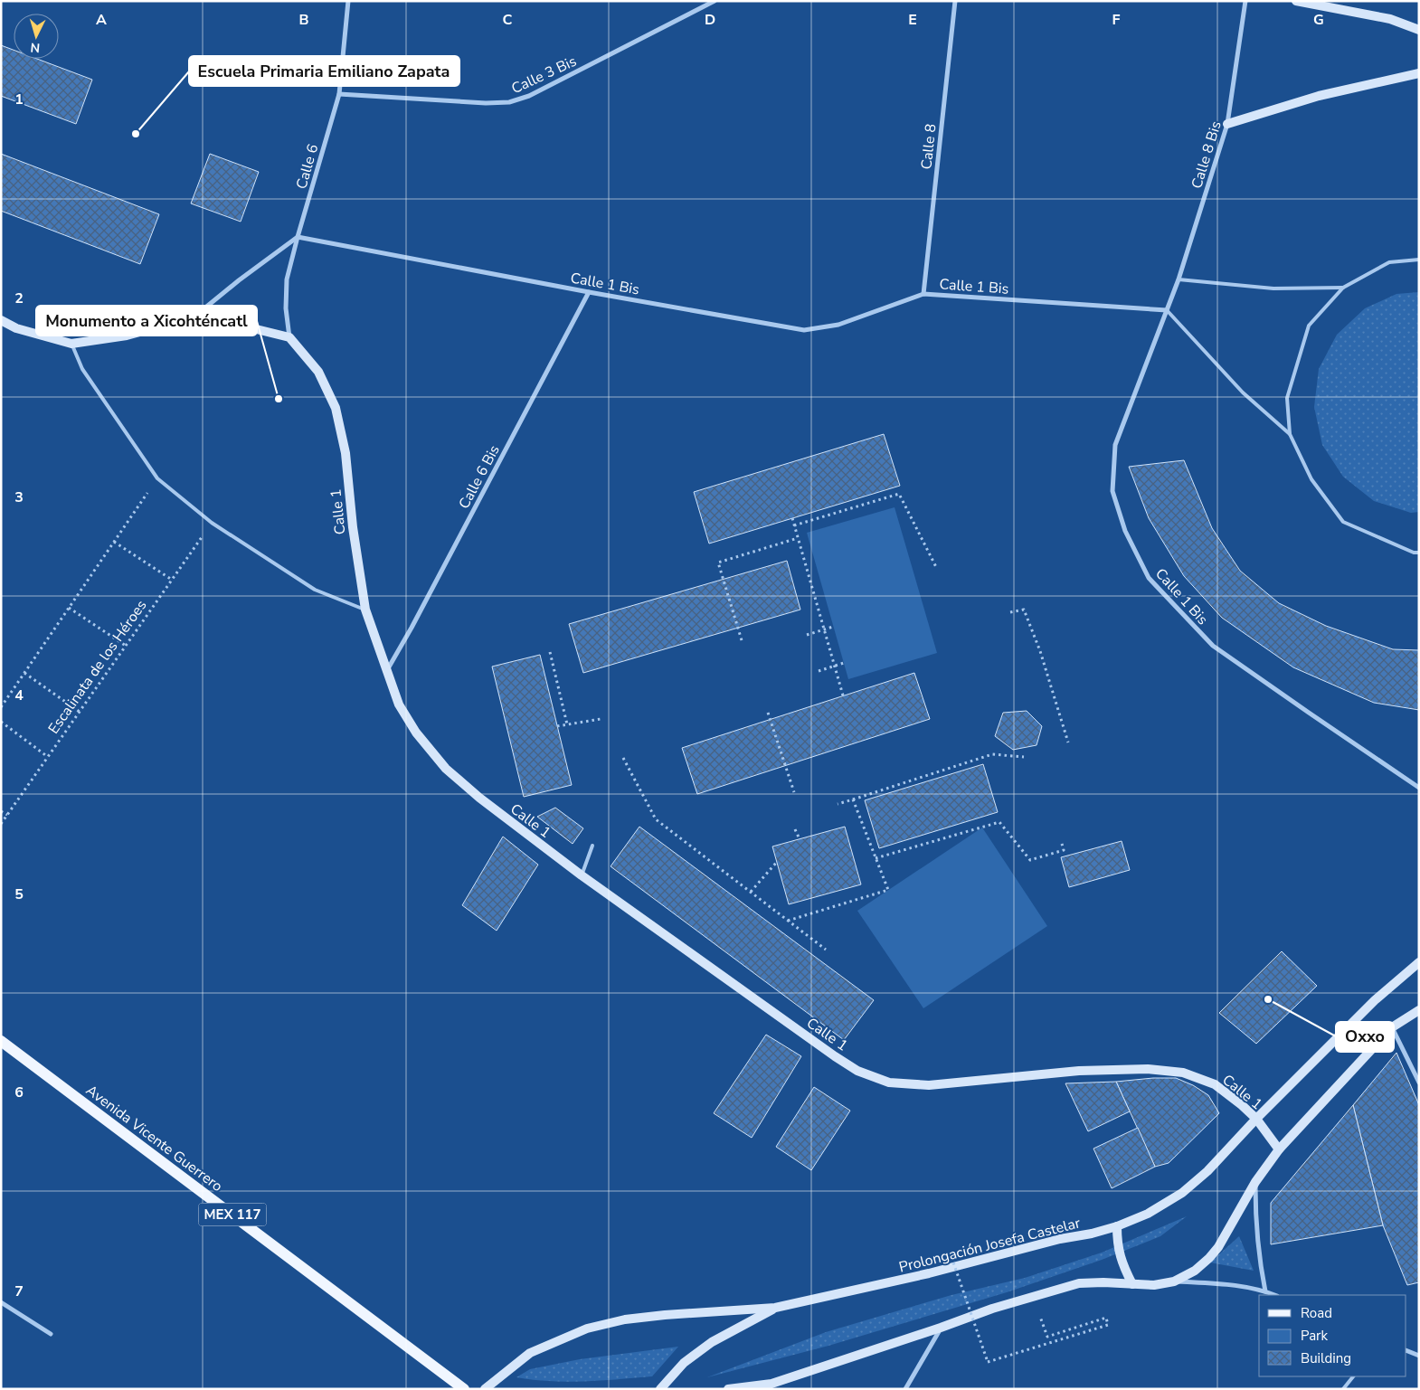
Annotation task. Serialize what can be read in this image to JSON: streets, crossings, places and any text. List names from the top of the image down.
{
  "streets": {
    "main road": [
      "Calle 1",
      "Avenida Vicente Guerrero",
      "MEX 117",
      "Prolongación Josefa Castelar"
    ],
    "street": [
      "Calle 3 Bis",
      "Calle 8",
      "Calle 8 Bis",
      "Calle 6",
      "Calle 1 Bis",
      "Calle 6 Bis"
    ],
    "path": ["Escalinata de los Héroes"]
  },
  "crossings": [
    ["Calle 3 Bis", "Calle 6"],
    ["Calle 8", "Calle 1 Bis"],
    ["Calle 8 Bis", "Calle 1 Bis"],
    ["Calle 6", "Calle 1 Bis"],
    ["Calle 6", "Calle 1"],
    ["Calle 1 Bis", "Calle 6 Bis"],
    ["Calle 6 Bis", "Calle 1"],
    ["Calle 1", "Prolongación Josefa Castelar"]
  ],
  "places": ["Escuela Primaria Emiliano Zapata", "Monumento a Xicohténcatl", "Oxxo"],
  "legend": ["Road", "Park", "Building"],
  "north": "bottom",
  "grid": {
    "columns": [
      "A",
      "B",
      "C",
      "D",
      "E",
      "F",
      "G"
    ],
    "rows": [
      "1",
      "2",
      "3",
      "4",
      "5",
      "6",
      "7"
    ]
  }
}
